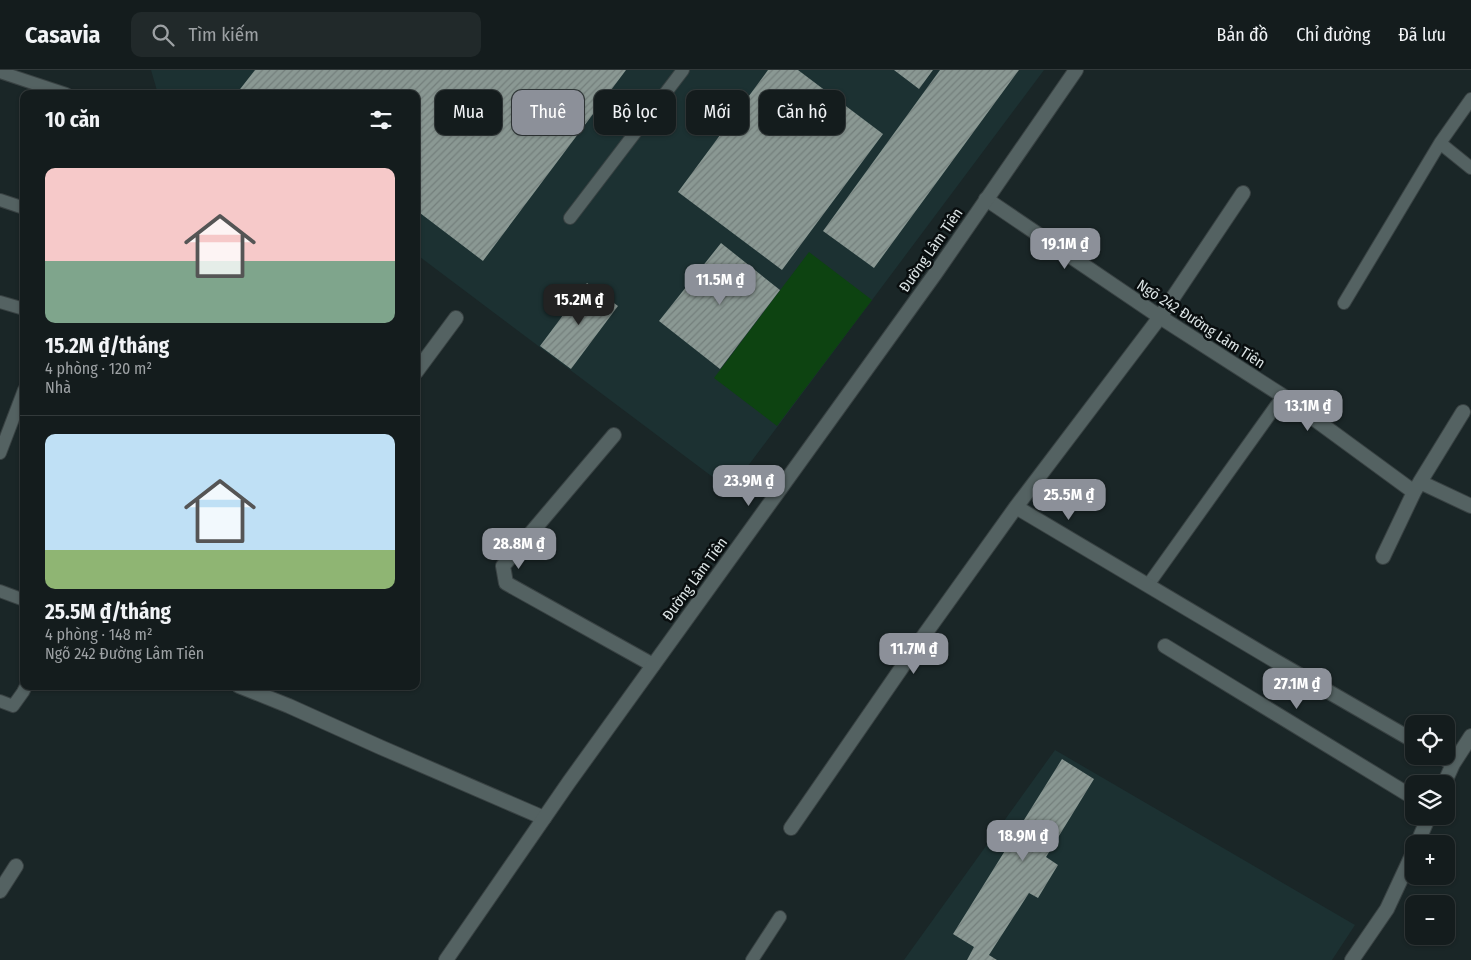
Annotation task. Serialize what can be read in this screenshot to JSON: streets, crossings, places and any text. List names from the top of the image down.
{
  "streets": {
    "street": ["Đường Lâm Tiên", "Ngõ 242 Đường Lâm Tiên"]
  },
  "crossings": [
    ["Đường Lâm Tiên", "Ngõ 242 Đường Lâm Tiên"]
  ],
  "page": {
    "header": "Casavia",
    "search": "Tìm kiếm",
    "nav": ["Bản đồ", "Chỉ đường", "Đã lưu"],
    "chip": [
      "Mua",
      "Thuê",
      "Bộ lọc",
      "Mới",
      "Căn hộ"
    ],
    "heading": "10 căn",
    "list": [
      {
        "name": "15.2M ₫/tháng",
        "note": "4 phòng · 120 m² · Nhà"
      },
      {
        "name": "25.5M ₫/tháng",
        "note": "4 phòng · 148 m² · Ngõ 242 Đường Lâm Tiên"
      }
    ],
    "price": [
      "19.1M ₫",
      "11.5M ₫",
      "15.2M ₫",
      "13.1M ₫",
      "23.9M ₫",
      "25.5M ₫",
      "28.8M ₫",
      "11.7M ₫",
      "27.1M ₫",
      "18.9M ₫"
    ],
    "map_buttons": ["+", "−"]
  }
}
